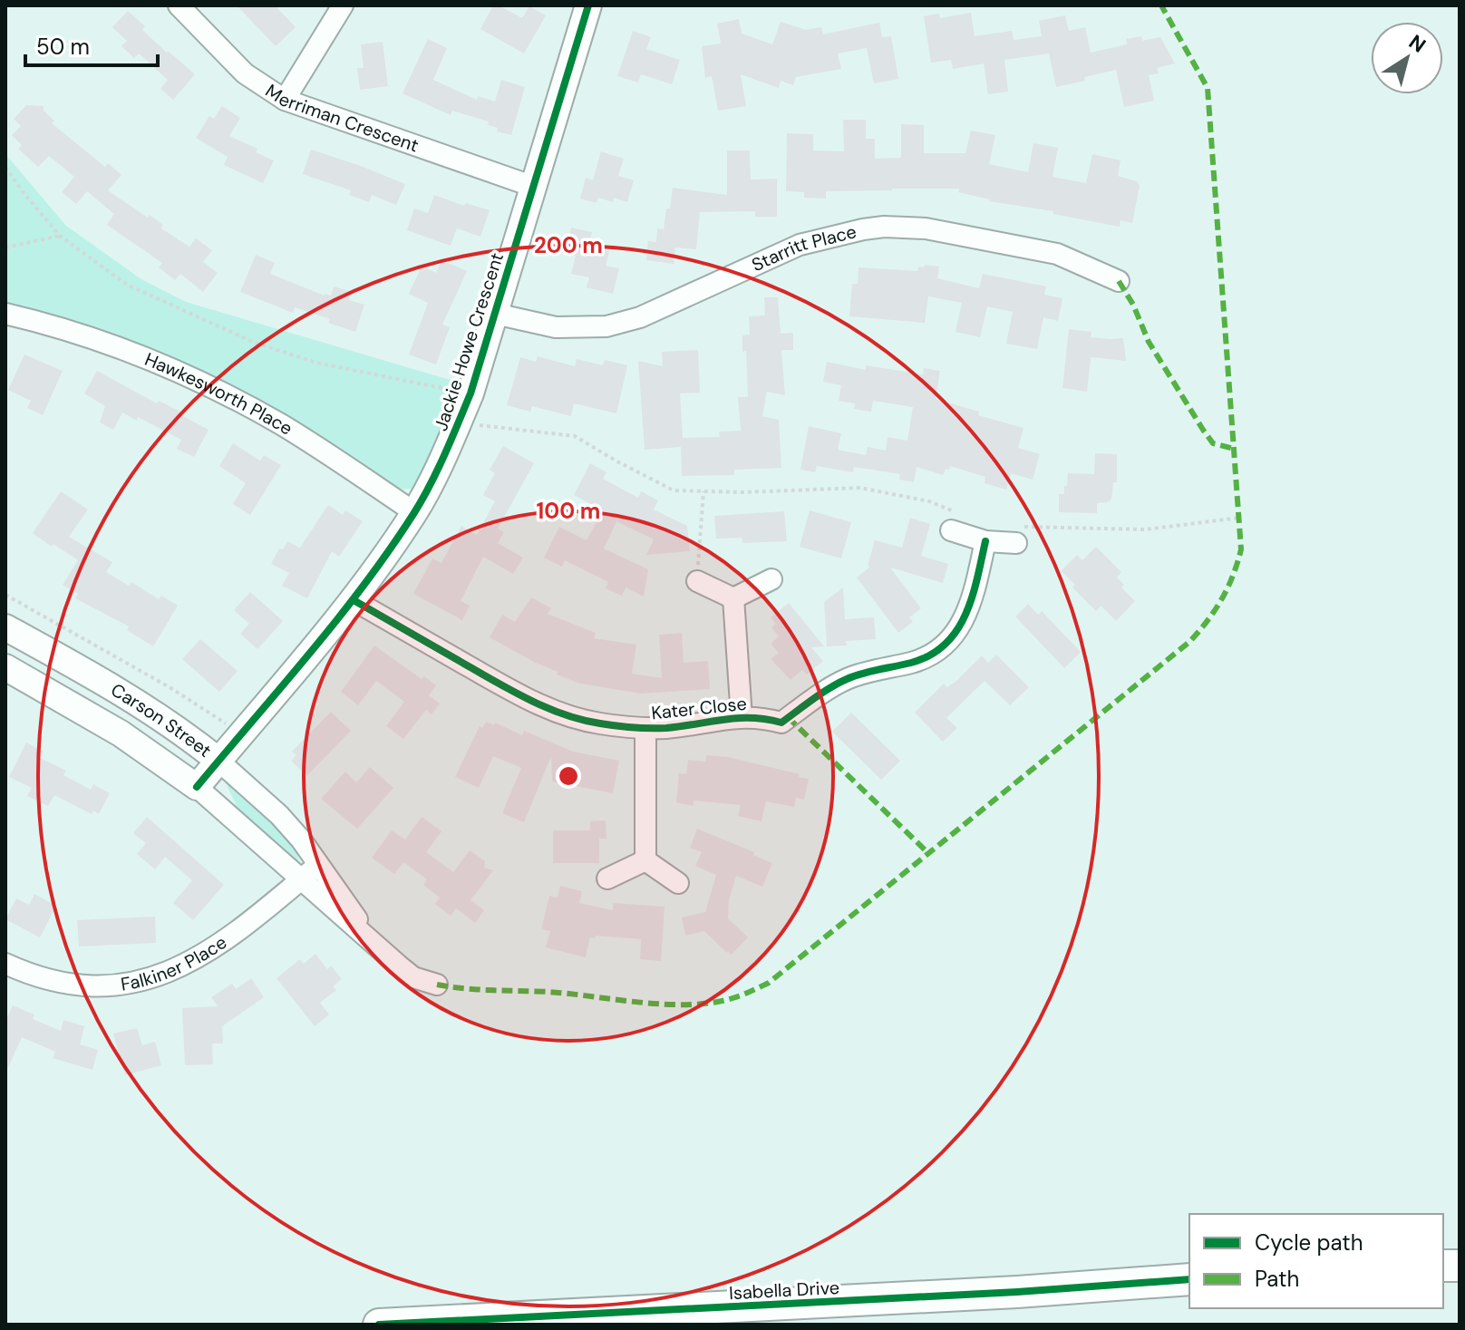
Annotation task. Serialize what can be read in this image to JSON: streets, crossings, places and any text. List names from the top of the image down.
{
  "streets": {
    "main road": ["Isabella Drive"],
    "street": [
      "Merriman Crescent",
      "Starritt Place",
      "Jackie Howe Crescent",
      "Hawkesworth Place",
      "Kater Close",
      "Carson Street",
      "Falkiner Place"
    ]
  },
  "crossings": [
    ["Merriman Crescent", "Jackie Howe Crescent"],
    ["Starritt Place", "Jackie Howe Crescent"],
    ["Jackie Howe Crescent", "Hawkesworth Place"],
    ["Jackie Howe Crescent", "Kater Close"],
    ["Jackie Howe Crescent", "Carson Street"],
    ["Carson Street", "Falkiner Place"]
  ],
  "legend": ["Cycle path", "Path"],
  "scale_bar": "50 m",
  "north": "top right",
  "rings": ["200 m", "100 m"]
}
